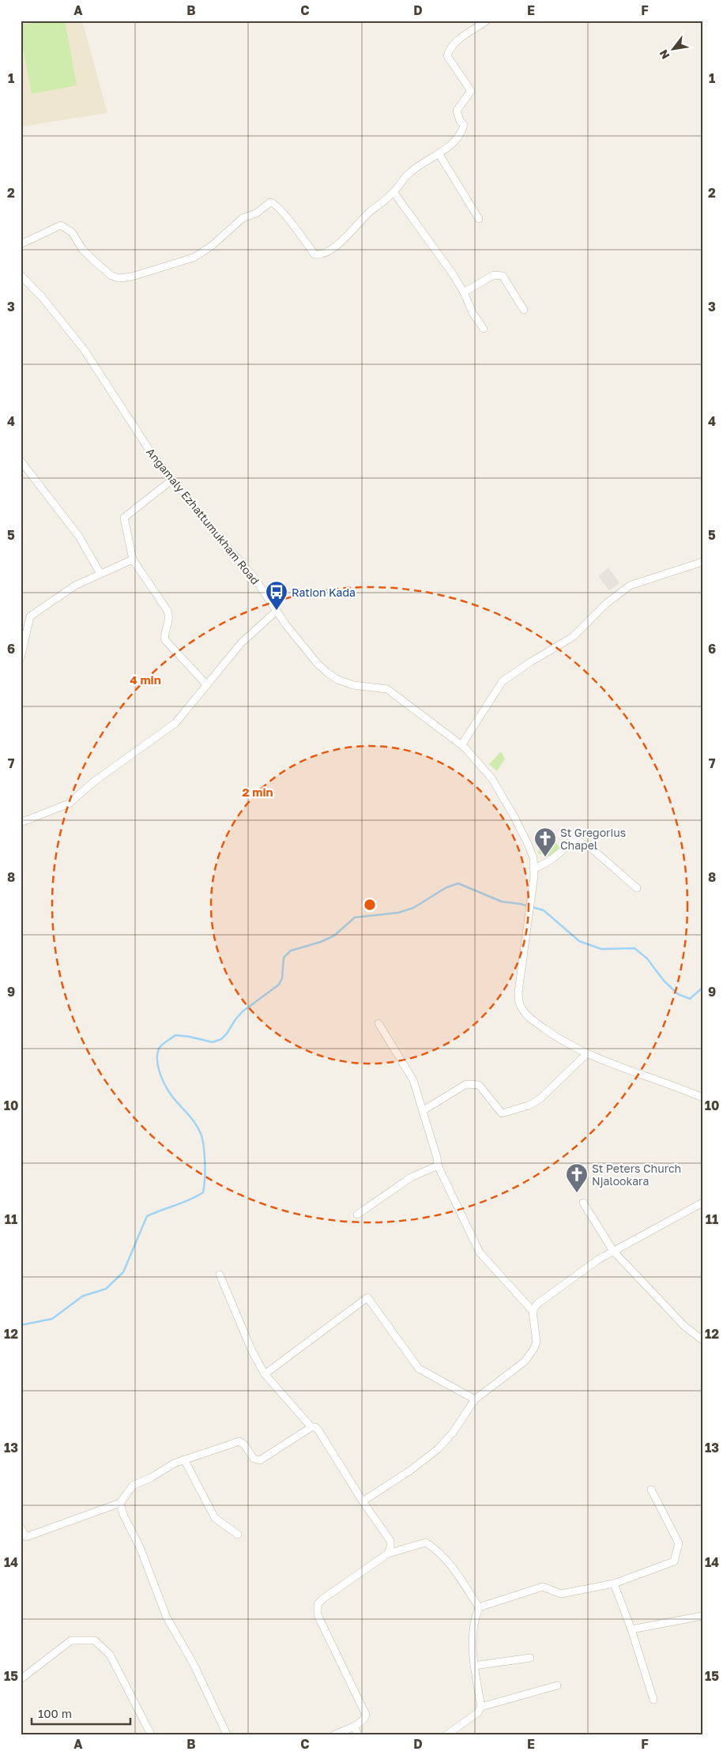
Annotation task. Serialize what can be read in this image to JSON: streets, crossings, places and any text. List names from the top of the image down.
{
  "streets": {
    "street": ["Angamaly Ezhattumukham Road"]
  },
  "places": {
    "bus stop": ["Ration Kada"],
    "church": ["St Gregorius Chapel", "St Peters Church Njalookara"]
  },
  "scale_bar": "100 m",
  "north": "bottom left",
  "grid": {
    "columns": [
      "A",
      "B",
      "C",
      "D",
      "E",
      "F"
    ],
    "rows": [
      "1",
      "2",
      "3",
      "4",
      "5",
      "6",
      "7",
      "8",
      "9",
      "10",
      "11",
      "12",
      "13",
      "14",
      "15"
    ]
  },
  "rings": ["4 min", "2 min"]
}
